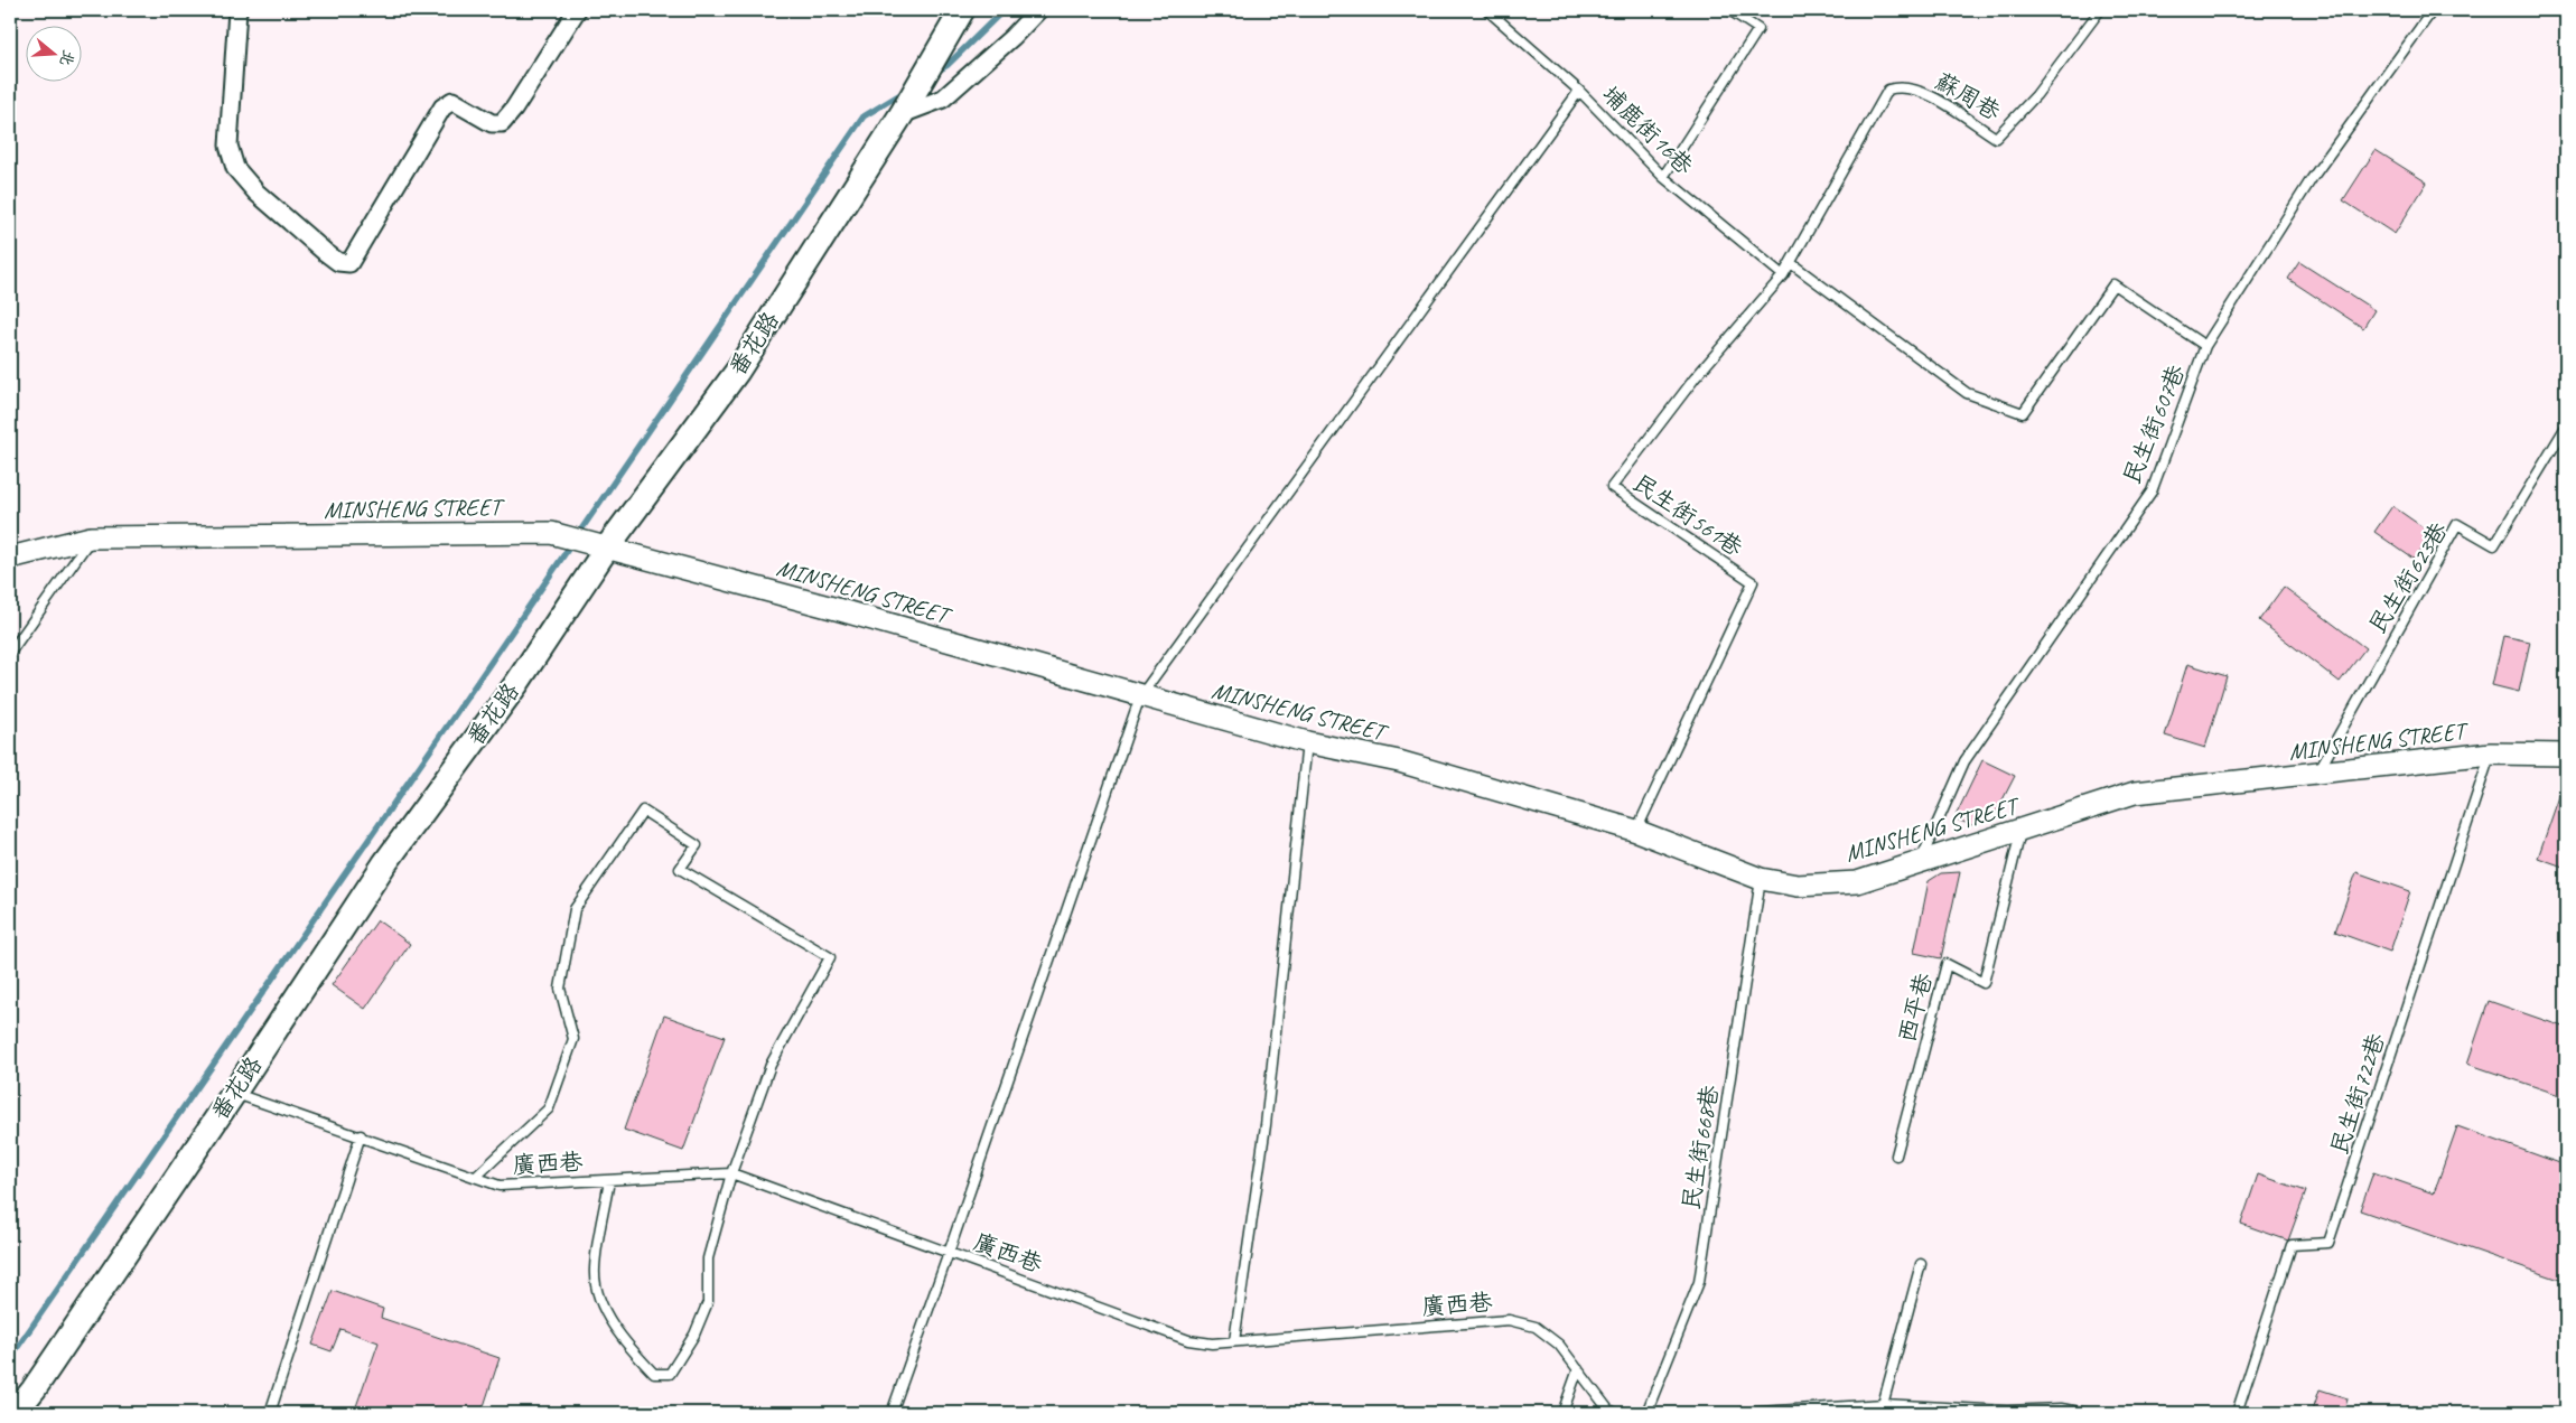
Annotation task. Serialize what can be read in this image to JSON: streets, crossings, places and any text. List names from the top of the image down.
{
  "streets": {
    "main road": ["番花路"],
    "street": ["MINSHENG STREET"],
    "lane": [
      "蘇周巷",
      "埔鹿街16巷",
      "民生街607巷",
      "民生街561巷",
      "民生街623巷",
      "西平巷",
      "民生街722巷",
      "民生街668巷",
      "廣西巷"
    ]
  },
  "crossings": [
    ["蘇周巷", "民生街561巷"],
    ["埔鹿街16巷", "民生街561巷"],
    ["番花路", "MINSHENG STREET"],
    ["番花路", "廣西巷"],
    ["民生街607巷", "MINSHENG STREET"],
    ["MINSHENG STREET", "民生街561巷"],
    ["MINSHENG STREET", "民生街623巷"],
    ["MINSHENG STREET", "西平巷"],
    ["MINSHENG STREET", "民生街722巷"],
    ["MINSHENG STREET", "民生街668巷"]
  ],
  "north": "right"
}
